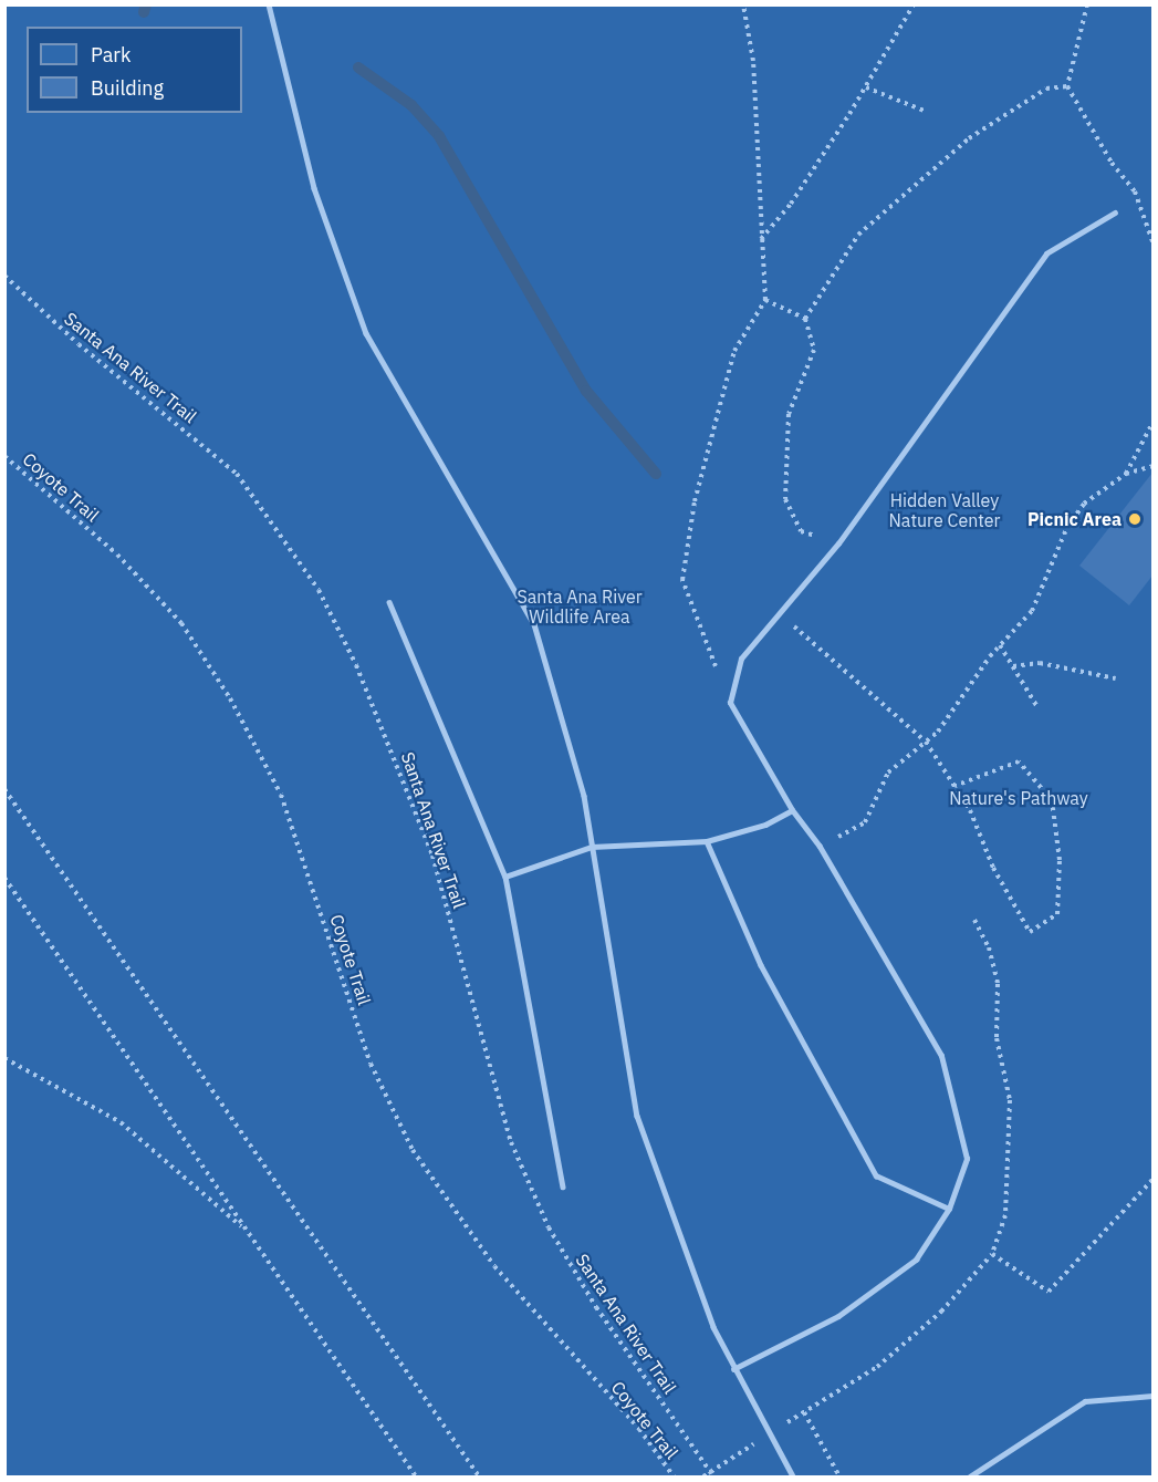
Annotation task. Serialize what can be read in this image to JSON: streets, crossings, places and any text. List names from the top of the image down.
{
  "streets": {
    "path": ["Santa Ana River Trail", "Coyote Trail"]
  },
  "parks": ["Hidden Valley Nature Center", "Santa Ana River Wildlife Area", "Nature's Pathway"],
  "places": ["Picnic Area"],
  "legend": ["Park", "Building"]
}
